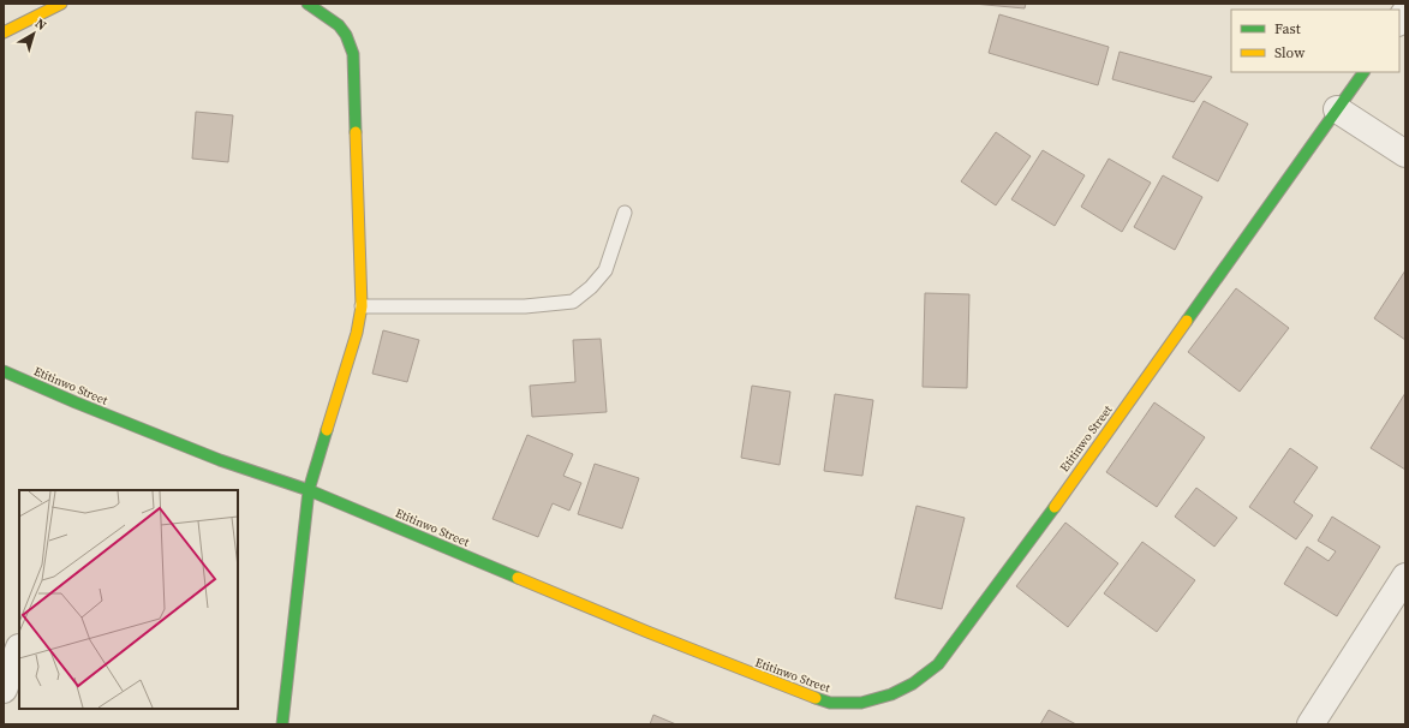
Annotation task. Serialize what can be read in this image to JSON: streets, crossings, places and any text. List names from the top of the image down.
{
  "streets": {
    "street": ["Etitinwo Street"]
  },
  "legend": ["Fast", "Slow"],
  "north": "top right"
}
